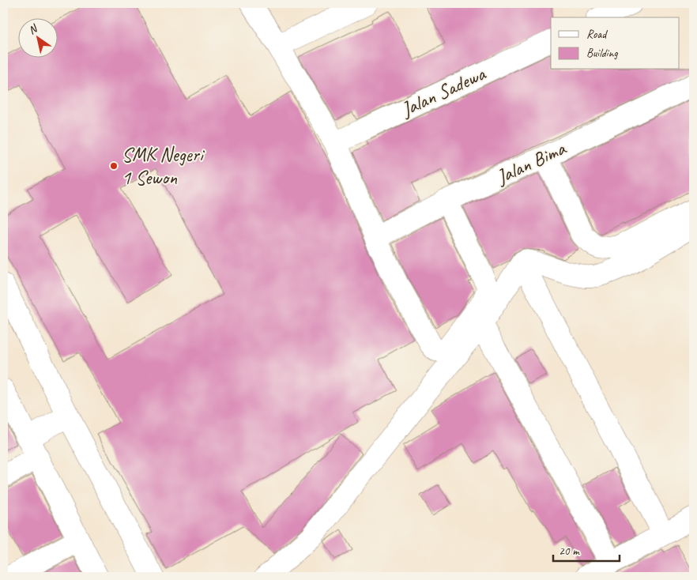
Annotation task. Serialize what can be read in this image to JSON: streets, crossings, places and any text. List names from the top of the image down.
{
  "streets": {
    "street": ["Jalan Sadewa", "Jalan Bima"]
  },
  "places": ["SMK Negeri 1 Sewon"],
  "legend": ["Road", "Building"],
  "scale_bar": "20 m",
  "north": "top left"
}
